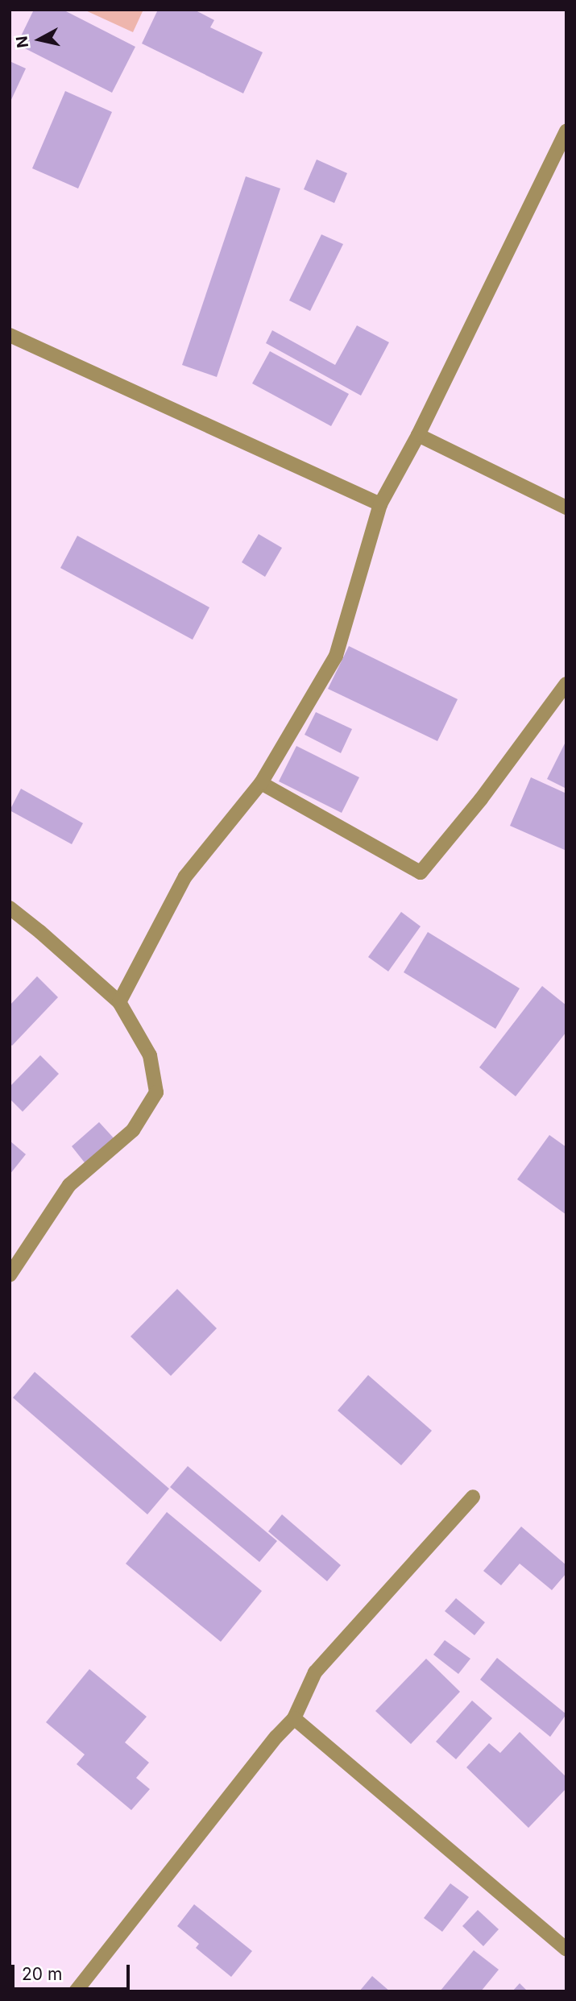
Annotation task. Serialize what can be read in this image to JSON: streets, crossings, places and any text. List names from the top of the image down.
{
  "scale_bar": "20 m",
  "north": "left"
}
